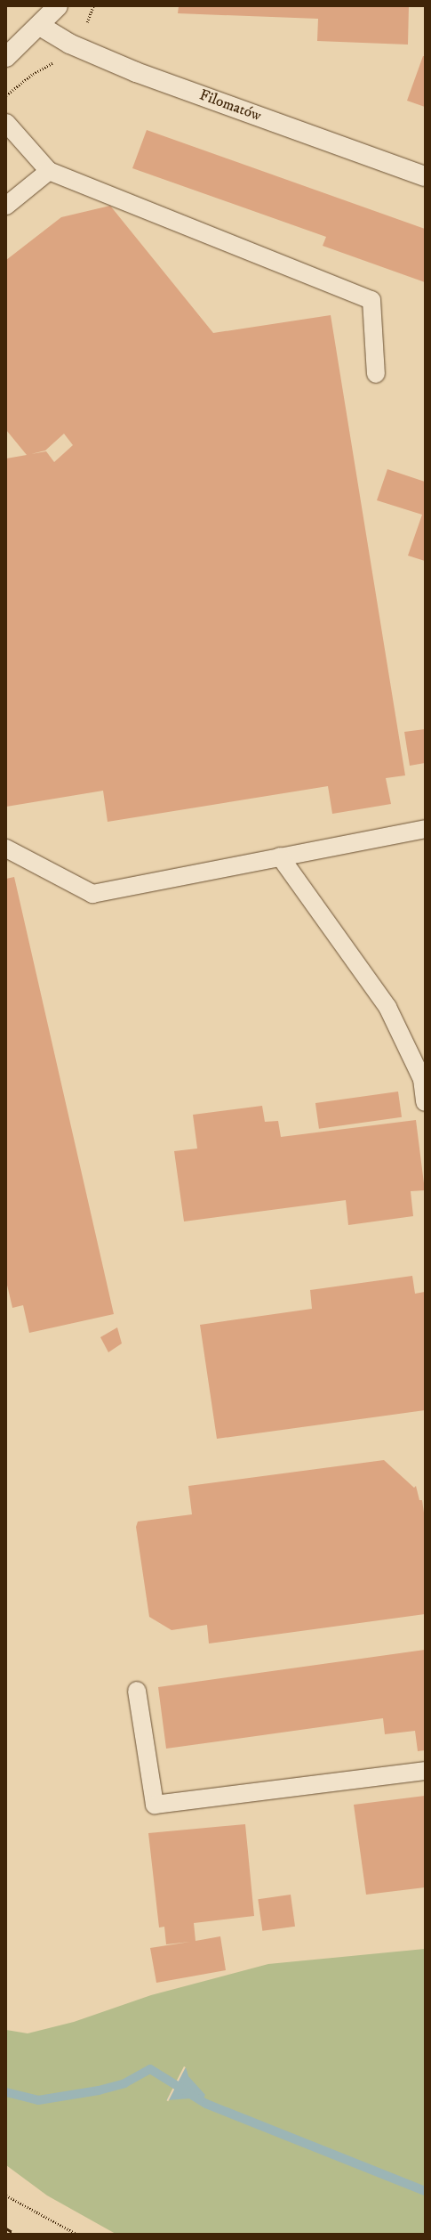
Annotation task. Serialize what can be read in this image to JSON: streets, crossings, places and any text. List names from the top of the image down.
{
  "streets": {
    "street": ["Filomatów"]
  }
}
